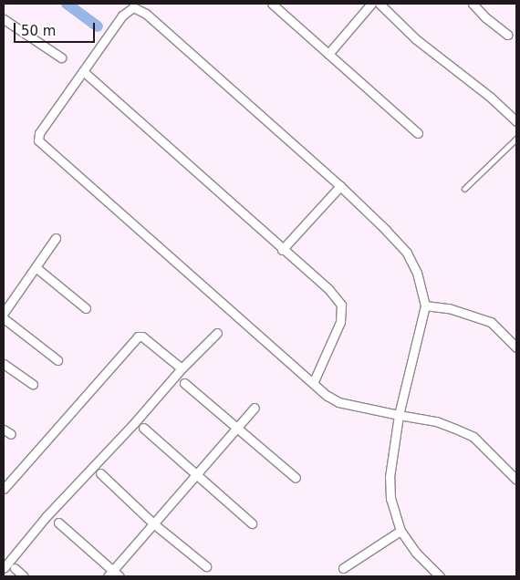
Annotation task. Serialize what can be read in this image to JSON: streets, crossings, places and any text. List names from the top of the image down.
{
  "scale_bar": "50 m"
}
